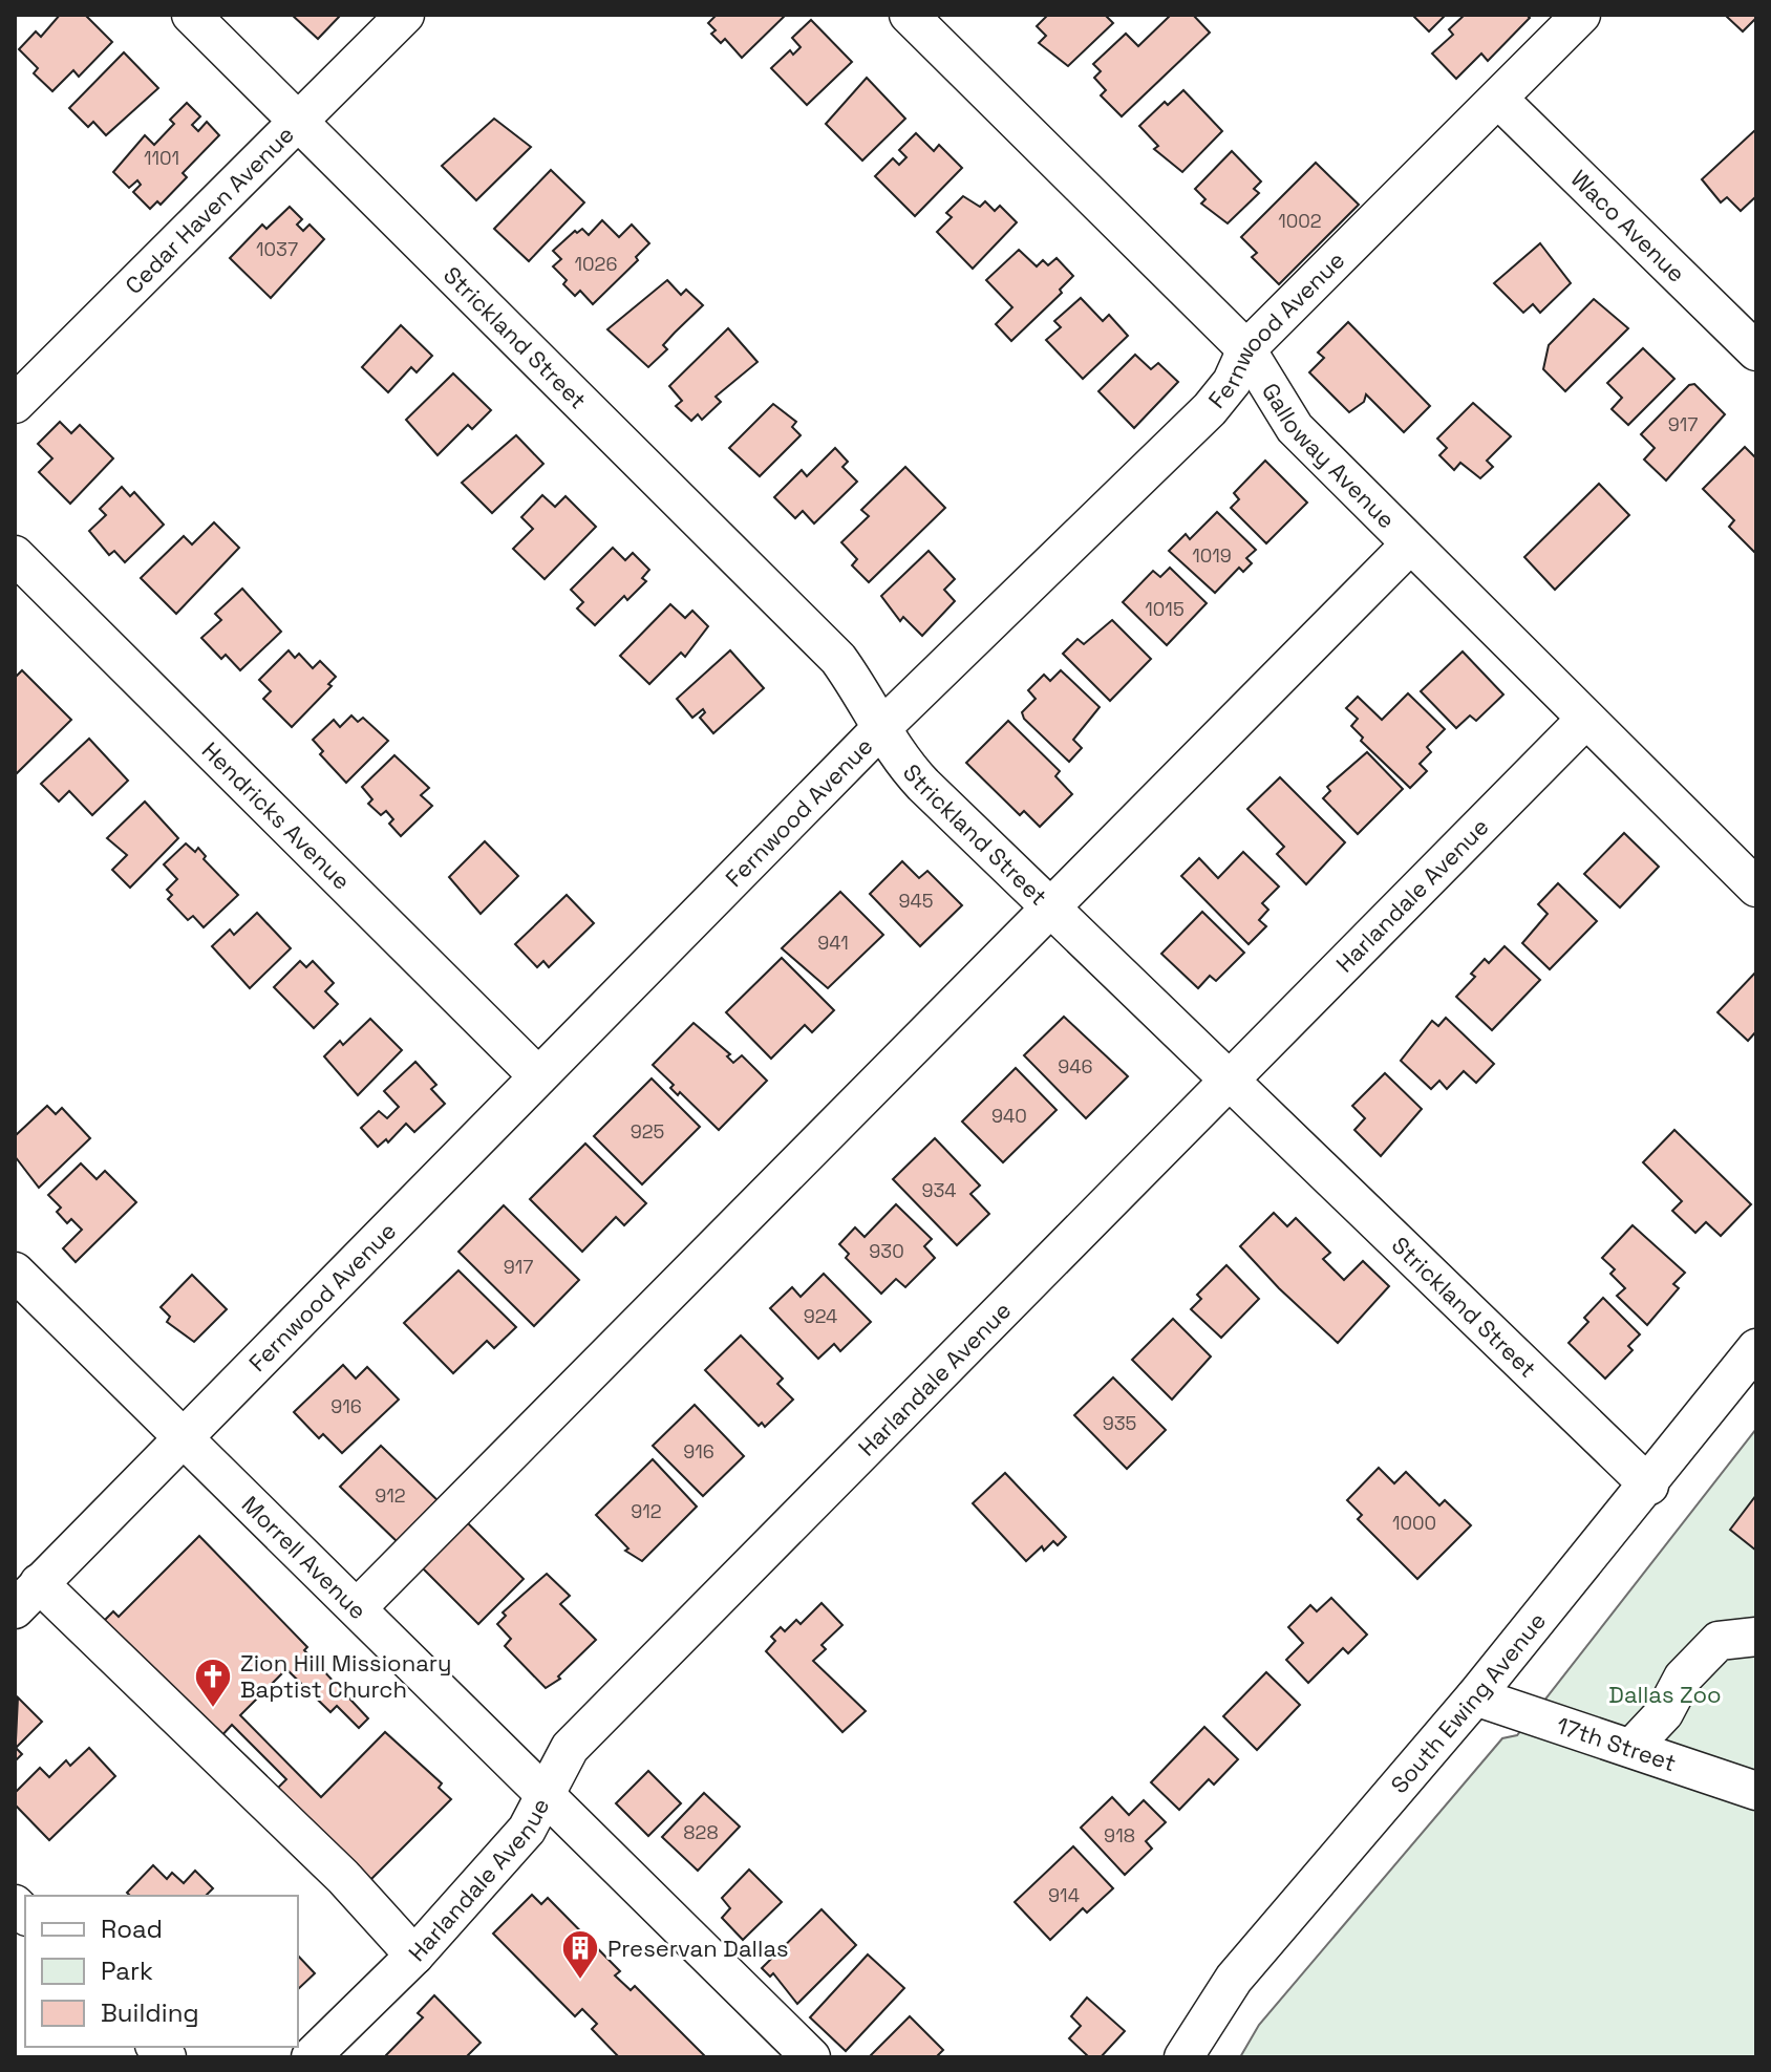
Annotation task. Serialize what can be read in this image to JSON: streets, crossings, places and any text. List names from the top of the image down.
{
  "streets": {
    "street": [
      "Cedar Haven Avenue",
      "Waco Avenue",
      "Fernwood Avenue",
      "Strickland Street",
      "Galloway Avenue",
      "Hendricks Avenue",
      "Harlandale Avenue",
      "Morrell Avenue",
      "South Ewing Avenue",
      "17th Street"
    ]
  },
  "crossings": [
    ["Cedar Haven Avenue", "Strickland Street"],
    ["Waco Avenue", "Fernwood Avenue"],
    ["Fernwood Avenue", "Strickland Street"],
    ["Fernwood Avenue", "Galloway Avenue"],
    ["Fernwood Avenue", "Hendricks Avenue"],
    ["Fernwood Avenue", "Morrell Avenue"],
    ["Strickland Street", "Harlandale Avenue"],
    ["Strickland Street", "South Ewing Avenue"],
    ["Galloway Avenue", "Harlandale Avenue"],
    ["Harlandale Avenue", "Morrell Avenue"],
    ["South Ewing Avenue", "17th Street"]
  ],
  "parks": ["Dallas Zoo"],
  "places": {
    "church": ["Zion Hill Missionary Baptist Church"],
    "building": ["Preservan Dallas"]
  },
  "house_numbers": [
    "1101",
    "1002",
    "1037",
    "1026",
    "917",
    "1019",
    "1015",
    "945",
    "941",
    "946",
    "940",
    "925",
    "934",
    "930",
    "917",
    "924",
    "916",
    "935",
    "916",
    "912",
    "912",
    "1000",
    "828",
    "918",
    "914"
  ],
  "legend": ["Road", "Park", "Building"]
}
